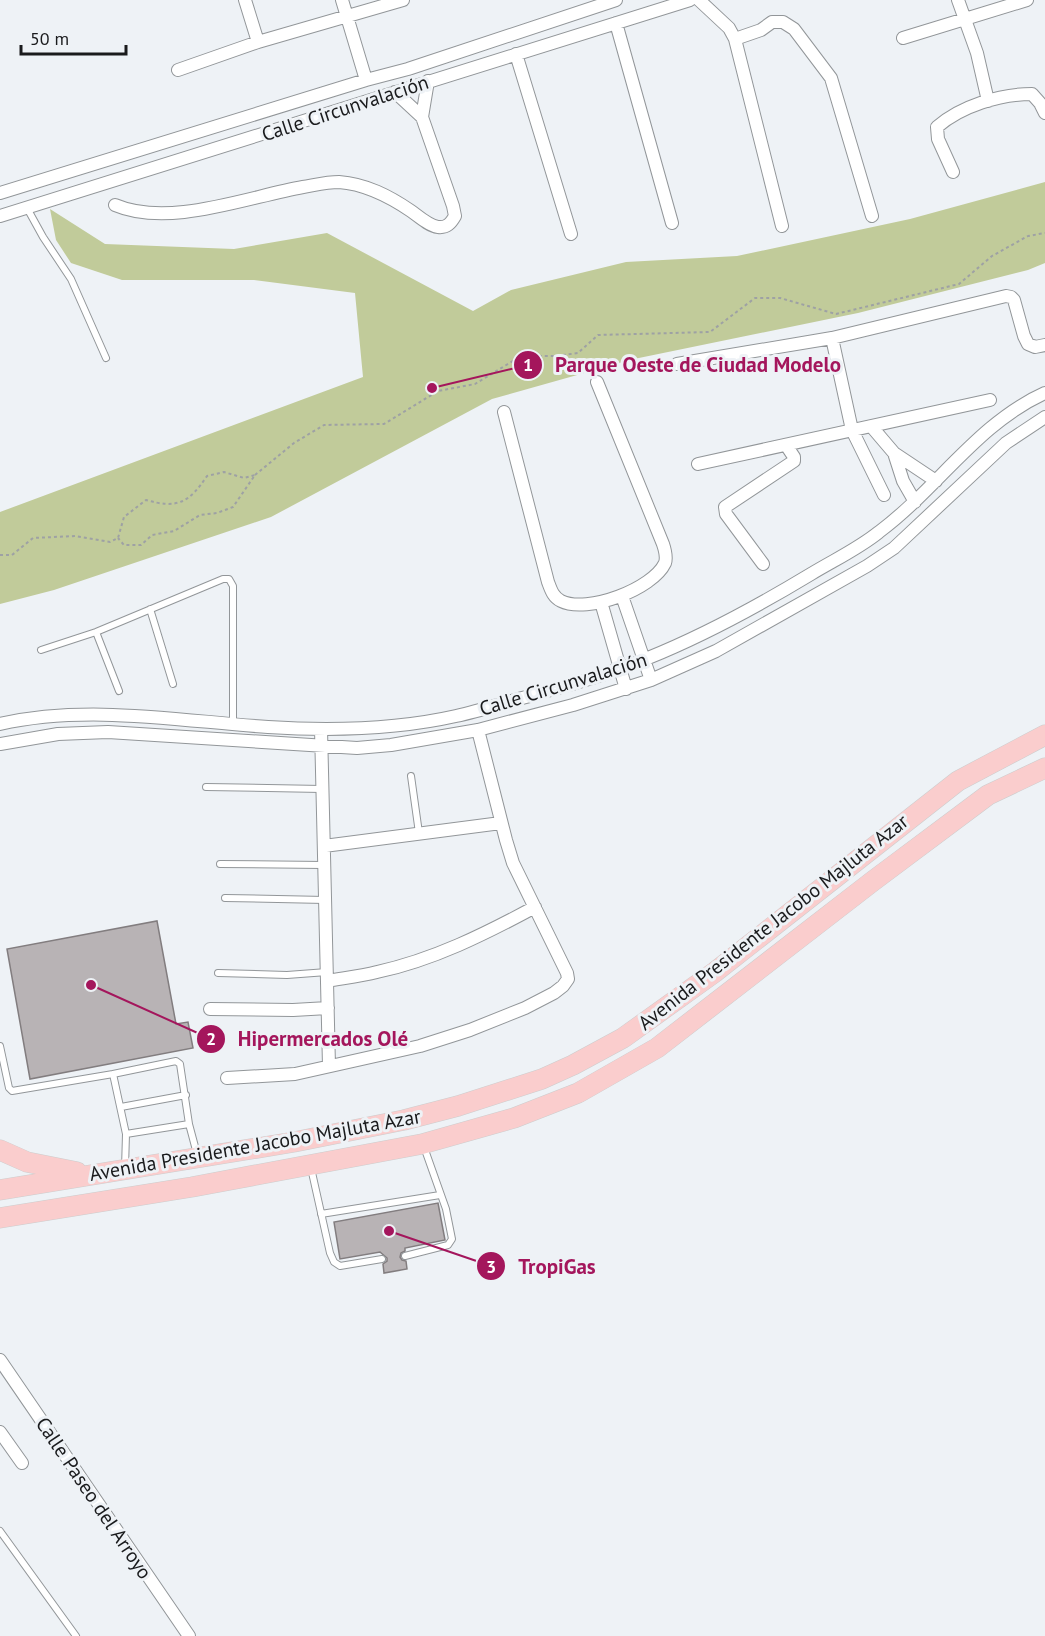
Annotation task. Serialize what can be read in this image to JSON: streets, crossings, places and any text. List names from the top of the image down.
{
  "streets": {
    "main road": ["Avenida Presidente Jacobo Majluta Azar"],
    "street": ["Calle Circunvalación", "Calle Paseo del Arroyo"]
  },
  "places": ["Parque Oeste de Ciudad Modelo", "Hipermercados Olé", "TropiGas"],
  "scale_bar": "50 m"
}
